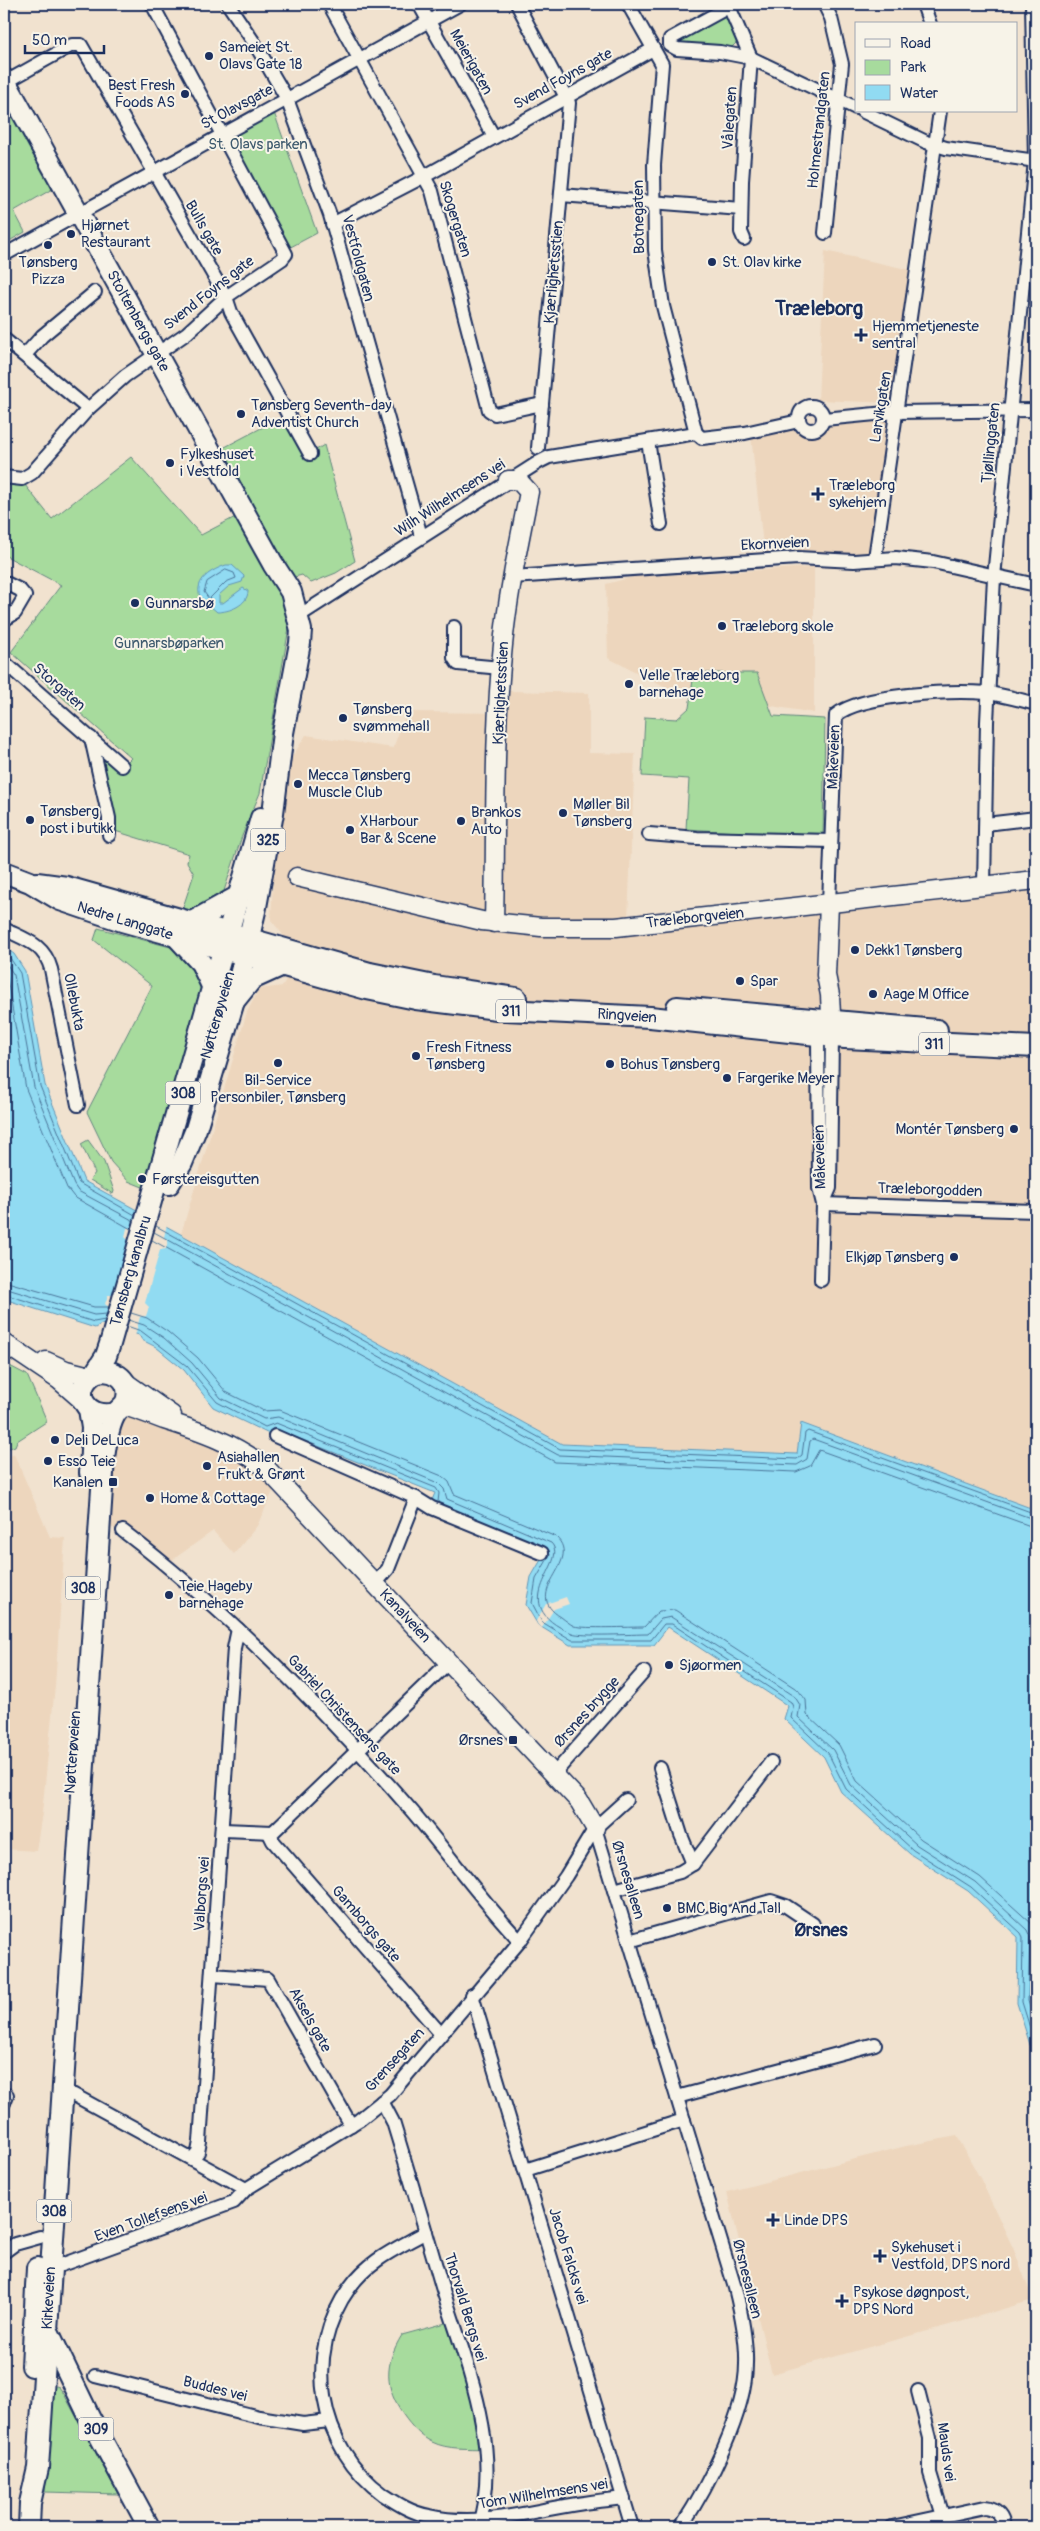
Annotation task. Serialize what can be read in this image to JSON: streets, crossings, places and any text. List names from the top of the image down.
{
  "streets": {
    "main road": [
      "Stoltenbergs gate",
      "325",
      "Nedre Langgate",
      "311",
      "Nøtterøyveien",
      "Ringveien",
      "308",
      "Tønsberg kanalbru",
      "Nøtterøveien",
      "Kirkeveien",
      "309"
    ],
    "street": [
      "Meierigaten",
      "Svend Foyns gate",
      "St Olavsgate",
      "Vålegaten",
      "Holmestrandgaten",
      "Botnegaten",
      "Skogergaten",
      "Bulls gate",
      "Vestfoldgaten",
      "Kjærlighetsstien",
      "Larvikgaten",
      "Tjøllinggaten",
      "Wilh Wilhelmsens vei",
      "Ekornveien",
      "Storgaten",
      "Måkeveien",
      "Træleborgveien",
      "Ollebukta",
      "Træleborgodden",
      "Kanalveien",
      "Ørsnes brygge",
      "Gabriel Christensens gate",
      "Ørsnesalleen",
      "Valborgs vei",
      "Gamborgs gate",
      "Aksels gate",
      "Grensegaten",
      "Even Tollefsens vei",
      "Jacob Falcks vei",
      "Thorvald Bergs vei",
      "Buddes vei",
      "Mauds vei",
      "Tom Wilhelmsens vei"
    ]
  },
  "crossings": [
    ["Meierigaten", "Svend Foyns gate"],
    ["Meierigaten", "St Olavsgate"],
    ["Svend Foyns gate", "St Olavsgate"],
    ["Svend Foyns gate", "Botnegaten"],
    ["Svend Foyns gate", "Skogergaten"],
    ["Svend Foyns gate", "Bulls gate"],
    ["Svend Foyns gate", "Vestfoldgaten"],
    ["Svend Foyns gate", "Kjærlighetsstien"],
    ["Svend Foyns gate", "Stoltenbergs gate"],
    ["St Olavsgate", "Skogergaten"],
    ["St Olavsgate", "Bulls gate"],
    ["St Olavsgate", "Vestfoldgaten"],
    ["St Olavsgate", "Stoltenbergs gate"],
    ["Botnegaten", "Wilh Wilhelmsens vei"],
    ["Skogergaten", "Kjærlighetsstien"],
    ["Bulls gate", "Stoltenbergs gate"],
    ["Vestfoldgaten", "Wilh Wilhelmsens vei"],
    ["Kjærlighetsstien", "Wilh Wilhelmsens vei"],
    ["Kjærlighetsstien", "Ekornveien"],
    ["Kjærlighetsstien", "Træleborgveien"],
    ["Stoltenbergs gate", "Wilh Wilhelmsens vei"],
    ["Stoltenbergs gate", "Nedre Langgate"],
    ["Stoltenbergs gate", "Nøtterøyveien"],
    ["Stoltenbergs gate", "Ringveien"],
    ["Larvikgaten", "Wilh Wilhelmsens vei"],
    ["Larvikgaten", "Ekornveien"],
    ["Tjøllinggaten", "Ekornveien"],
    ["Tjøllinggaten", "Måkeveien"],
    ["Tjøllinggaten", "Træleborgveien"],
    ["Måkeveien", "Træleborgveien"],
    ["Måkeveien", "Ringveien"],
    ["Måkeveien", "Træleborgodden"],
    ["Nedre Langgate", "Nøtterøyveien"],
    ["Nedre Langgate", "Ringveien"],
    ["Nøtterøyveien", "Ringveien"],
    ["Nøtterøyveien", "308"],
    ["Nøtterøyveien", "Tønsberg kanalbru"],
    ["Ringveien", "308"],
    ["308", "Tønsberg kanalbru"],
    ["308", "Kanalveien"],
    ["308", "Nøtterøveien"],
    ["Kanalveien", "Ørsnes brygge"],
    ["Kanalveien", "Nøtterøveien"],
    ["Kanalveien", "Ørsnesalleen"],
    ["Kanalveien", "Grensegaten"],
    ["Gabriel Christensens gate", "Valborgs vei"],
    ["Gabriel Christensens gate", "Grensegaten"],
    ["Nøtterøveien", "Kirkeveien"],
    ["Ørsnesalleen", "Grensegaten"],
    ["Valborgs vei", "Aksels gate"],
    ["Gamborgs gate", "Grensegaten"],
    ["Aksels gate", "Grensegaten"],
    ["Grensegaten", "Even Tollefsens vei"],
    ["Grensegaten", "Jacob Falcks vei"],
    ["Grensegaten", "Thorvald Bergs vei"],
    ["Jacob Falcks vei", "Tom Wilhelmsens vei"],
    ["Kirkeveien", "309"],
    ["Thorvald Bergs vei", "Tom Wilhelmsens vei"],
    ["Buddes vei", "Tom Wilhelmsens vei"]
  ],
  "districts": ["Træleborg", "Ørsnes"],
  "parks": ["St. Olavs parken", "Gunnarsbøparken"],
  "places": {
    "other": [
      "Sameiet St. Olavs Gate 18",
      "Best Fresh Foods AS",
      "Hjørnet Restaurant",
      "Tønsberg Pizza",
      "St. Olav kirke",
      "Tønsberg Seventh-day Adventist Church",
      "Fylkeshuset i Vestfold",
      "Gunnarsbø",
      "Træleborg skole",
      "Velle Træleborg barnehage",
      "Tønsberg svømmehall",
      "Mecca Tønsberg Muscle Club",
      "Møller Bil Tønsberg",
      "Tønsberg post i butikk",
      "Brankos Auto",
      "XHarbour Bar & Scene",
      "Dekk1 Tønsberg",
      "Spar",
      "Aage M Office",
      "Fresh Fitness Tønsberg",
      "Bil-Service Personbiler, Tønsberg",
      "Bohus Tønsberg",
      "Fargerike Meyer",
      "Montér Tønsberg",
      "Førstereisgutten",
      "Elkjøp Tønsberg",
      "Deli DeLuca",
      "Esso Teie",
      "Asiahallen Frukt & Grønt",
      "Home & Cottage",
      "Teie Hageby barnehage",
      "Sjøormen",
      "BMC Big And Tall"
    ],
    "health": [
      "Hjemmetjeneste sentral",
      "Træleborg sykehjem",
      "Linde DPS",
      "Sykehuset i Vestfold, DPS nord",
      "Psykose døgnpost, DPS Nord"
    ],
    "transit": ["Kanalen", "Ørsnes"]
  },
  "legend": ["Road", "Park", "Water"],
  "scale_bar": "50 m"
}
